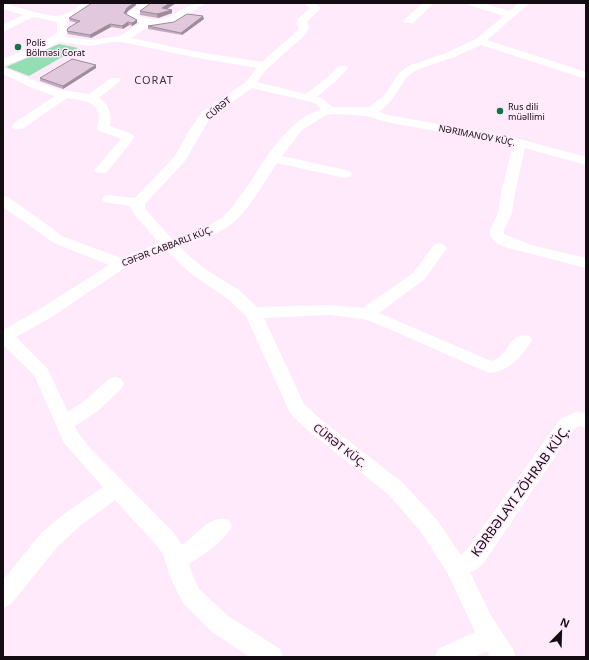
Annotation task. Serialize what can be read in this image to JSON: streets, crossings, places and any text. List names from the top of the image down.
{
  "streets": {
    "street": [
      "CÜRƏT",
      "NƏRIMANOV KÜÇ.",
      "CÜRƏT KÜÇ.",
      "KƏRBƏLAYI ZÖHRAB KÜÇ."
    ]
  },
  "crossings": [
    ["CÜRƏT KÜÇ.", "KƏRBƏLAYI ZÖHRAB KÜÇ."]
  ],
  "districts": ["CORAT"],
  "places": ["Polis Bölmәsi Corat", "Rus dili müəllimi"],
  "north": "top right"
}
